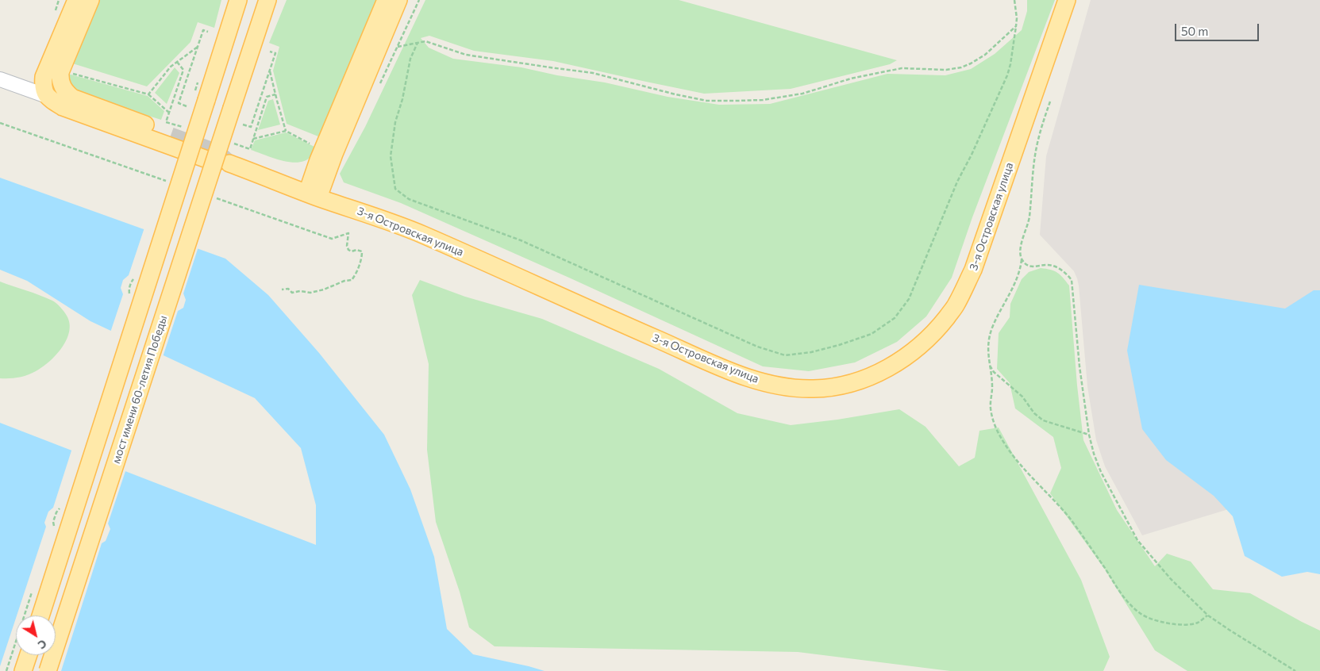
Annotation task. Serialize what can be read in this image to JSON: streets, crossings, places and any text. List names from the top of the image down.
{
  "streets": {
    "main road": ["3-я Островская улица", "мост имени 60-летия Победы"]
  },
  "scale_bar": "50 m",
  "north": "bottom right"
}
